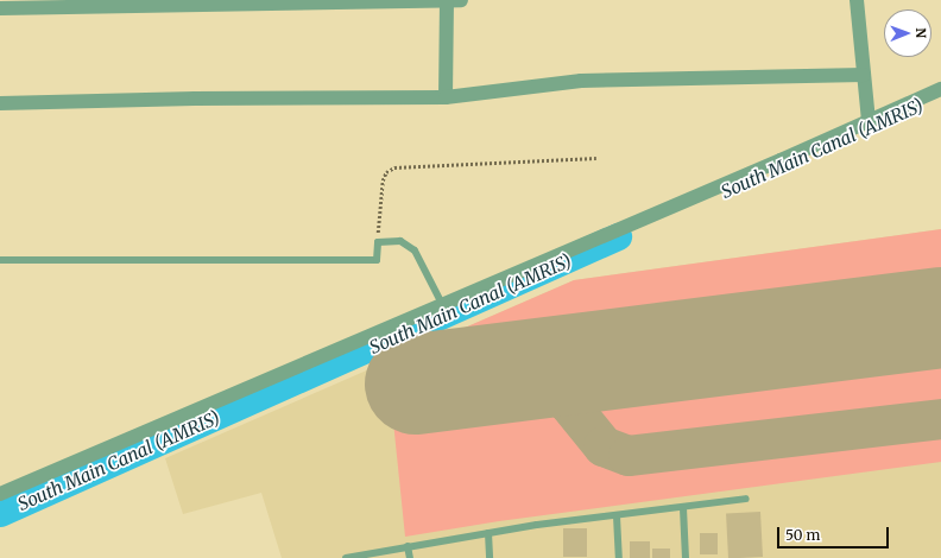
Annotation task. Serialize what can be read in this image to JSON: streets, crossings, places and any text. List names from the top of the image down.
{
  "water": ["South Main Canal (AMRIS)"],
  "scale_bar": "50 m",
  "north": "right"
}
